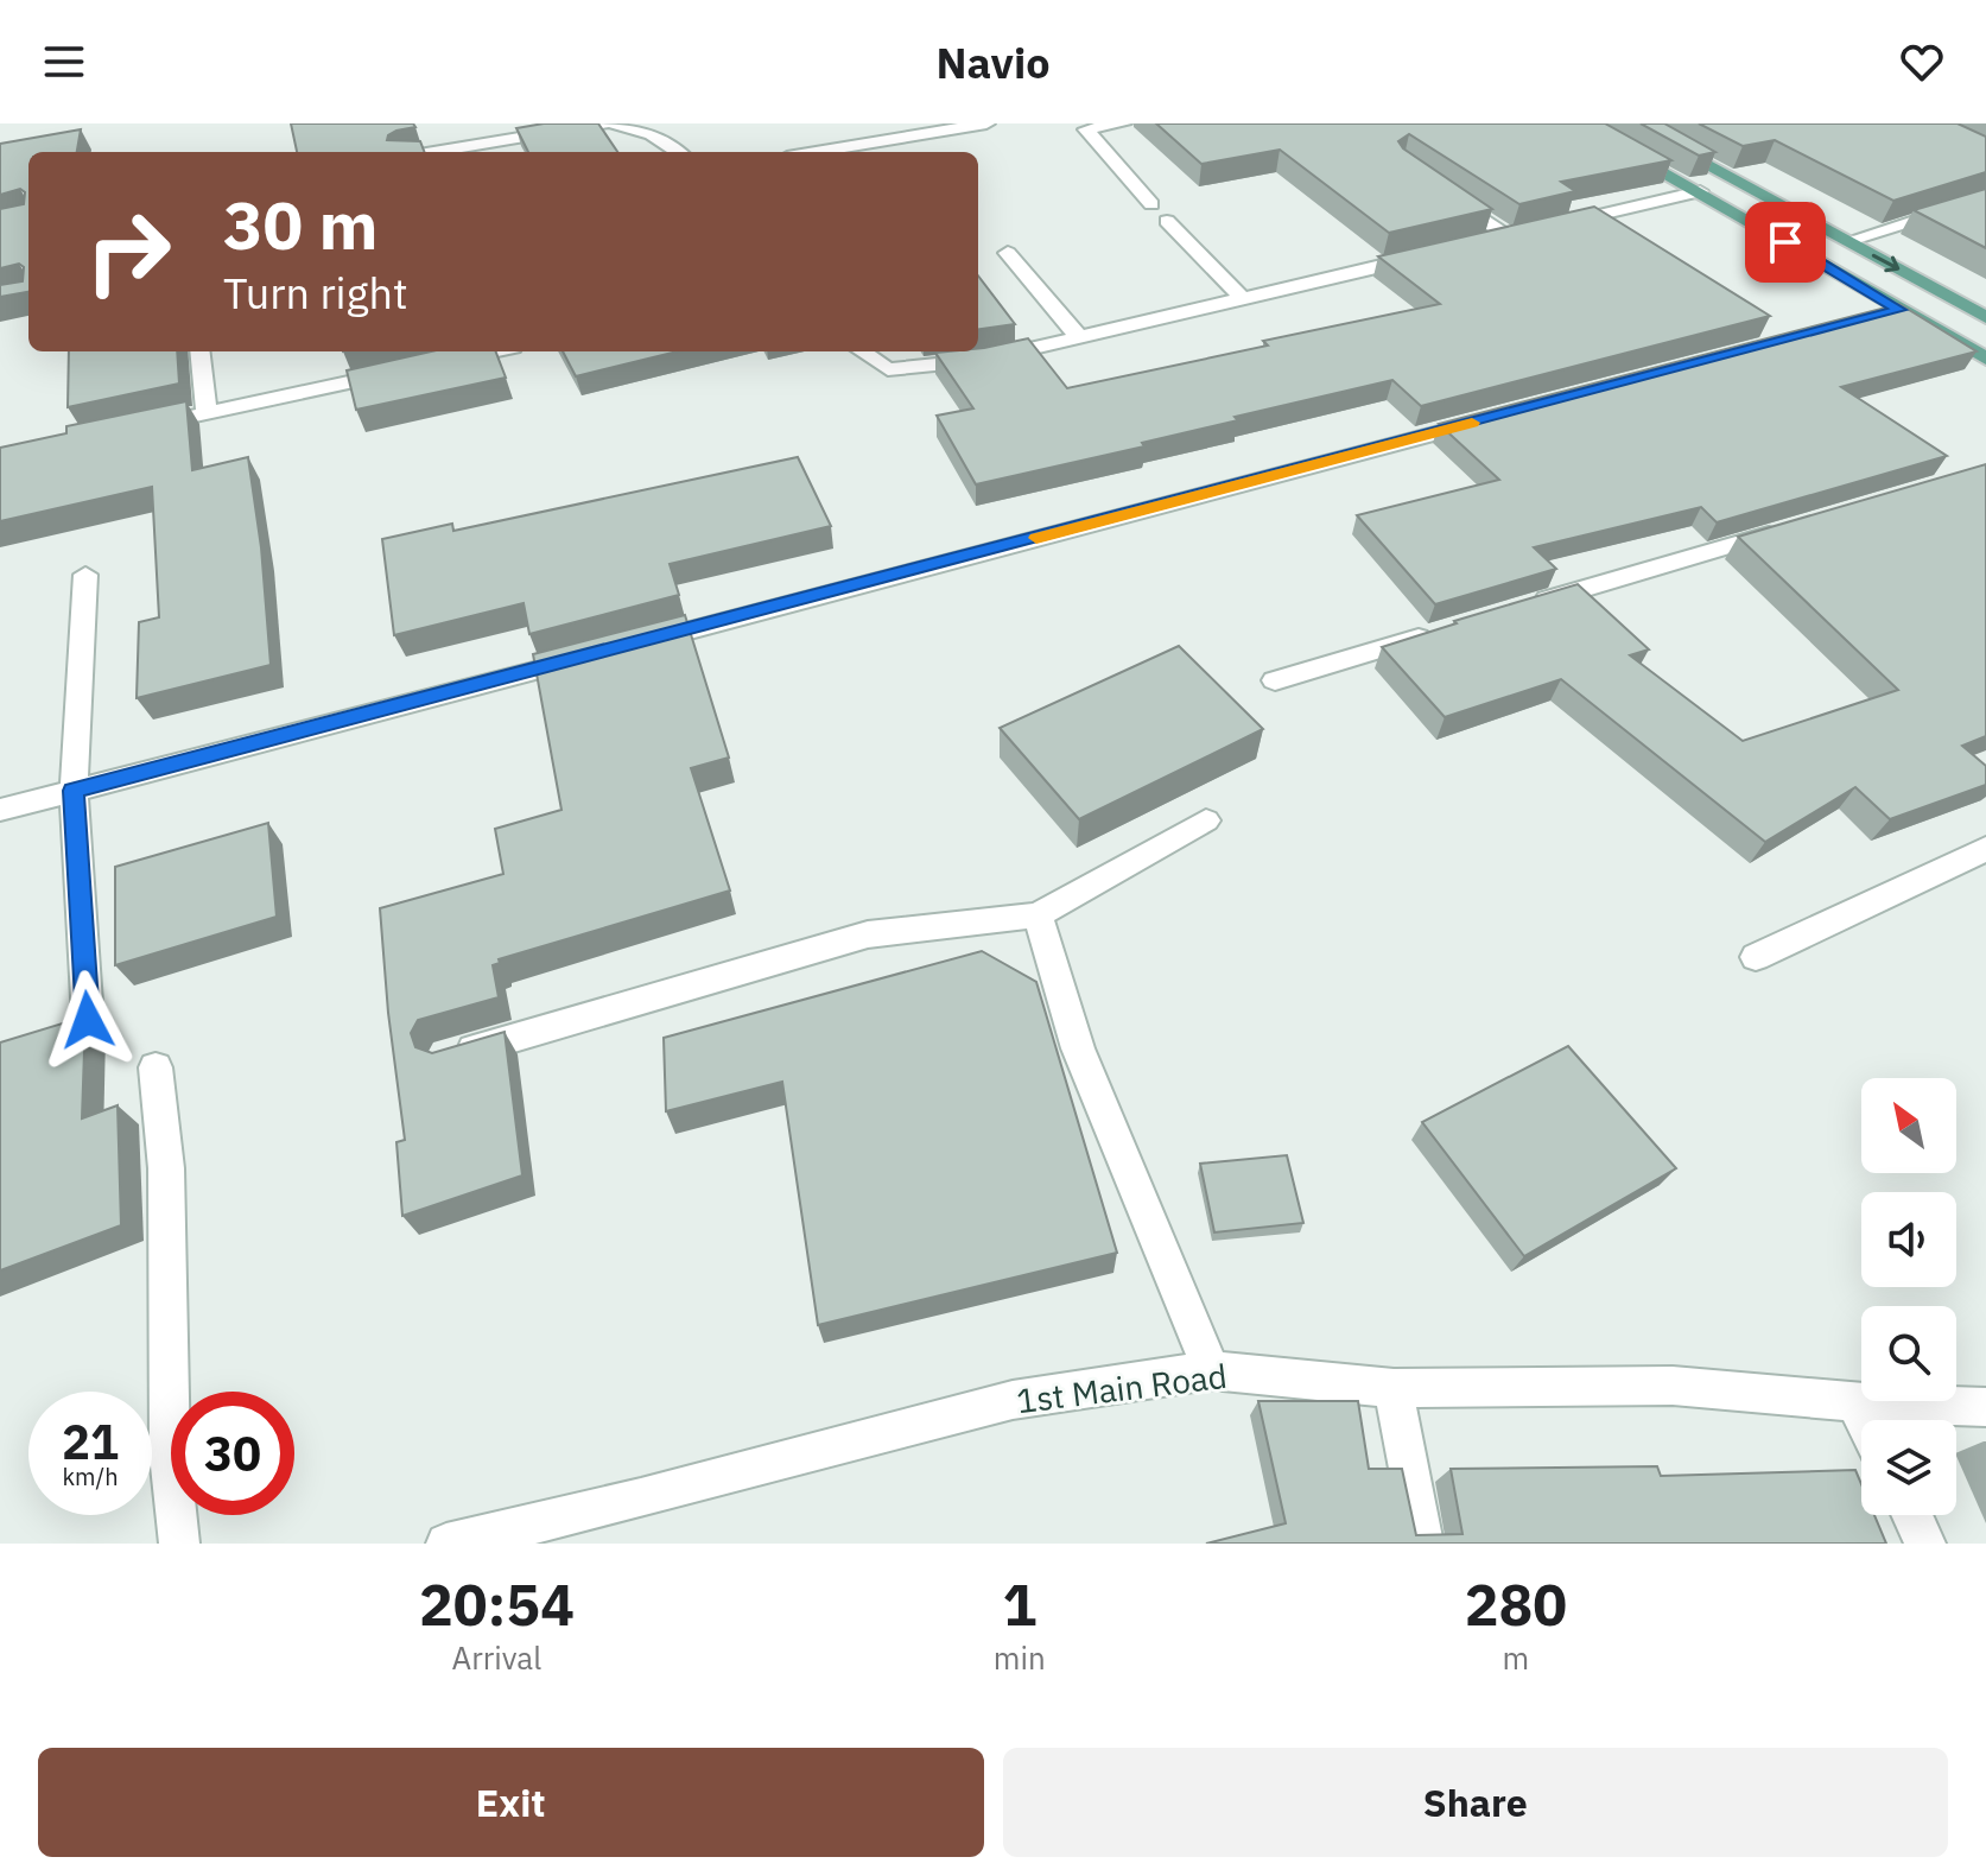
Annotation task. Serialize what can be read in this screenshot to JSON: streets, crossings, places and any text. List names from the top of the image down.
{
  "streets": {
    "street": ["1st Main Road"]
  },
  "north": "top left",
  "page": {
    "header": "Navio",
    "turn": ["30 m", "Turn right"],
    "speed": "21 km/h",
    "limit": "30",
    "eta": [
      "20:54",
      "Arrival",
      "1",
      "min",
      "280",
      "m"
    ],
    "buttons": ["Exit", "Share"]
  }
}
